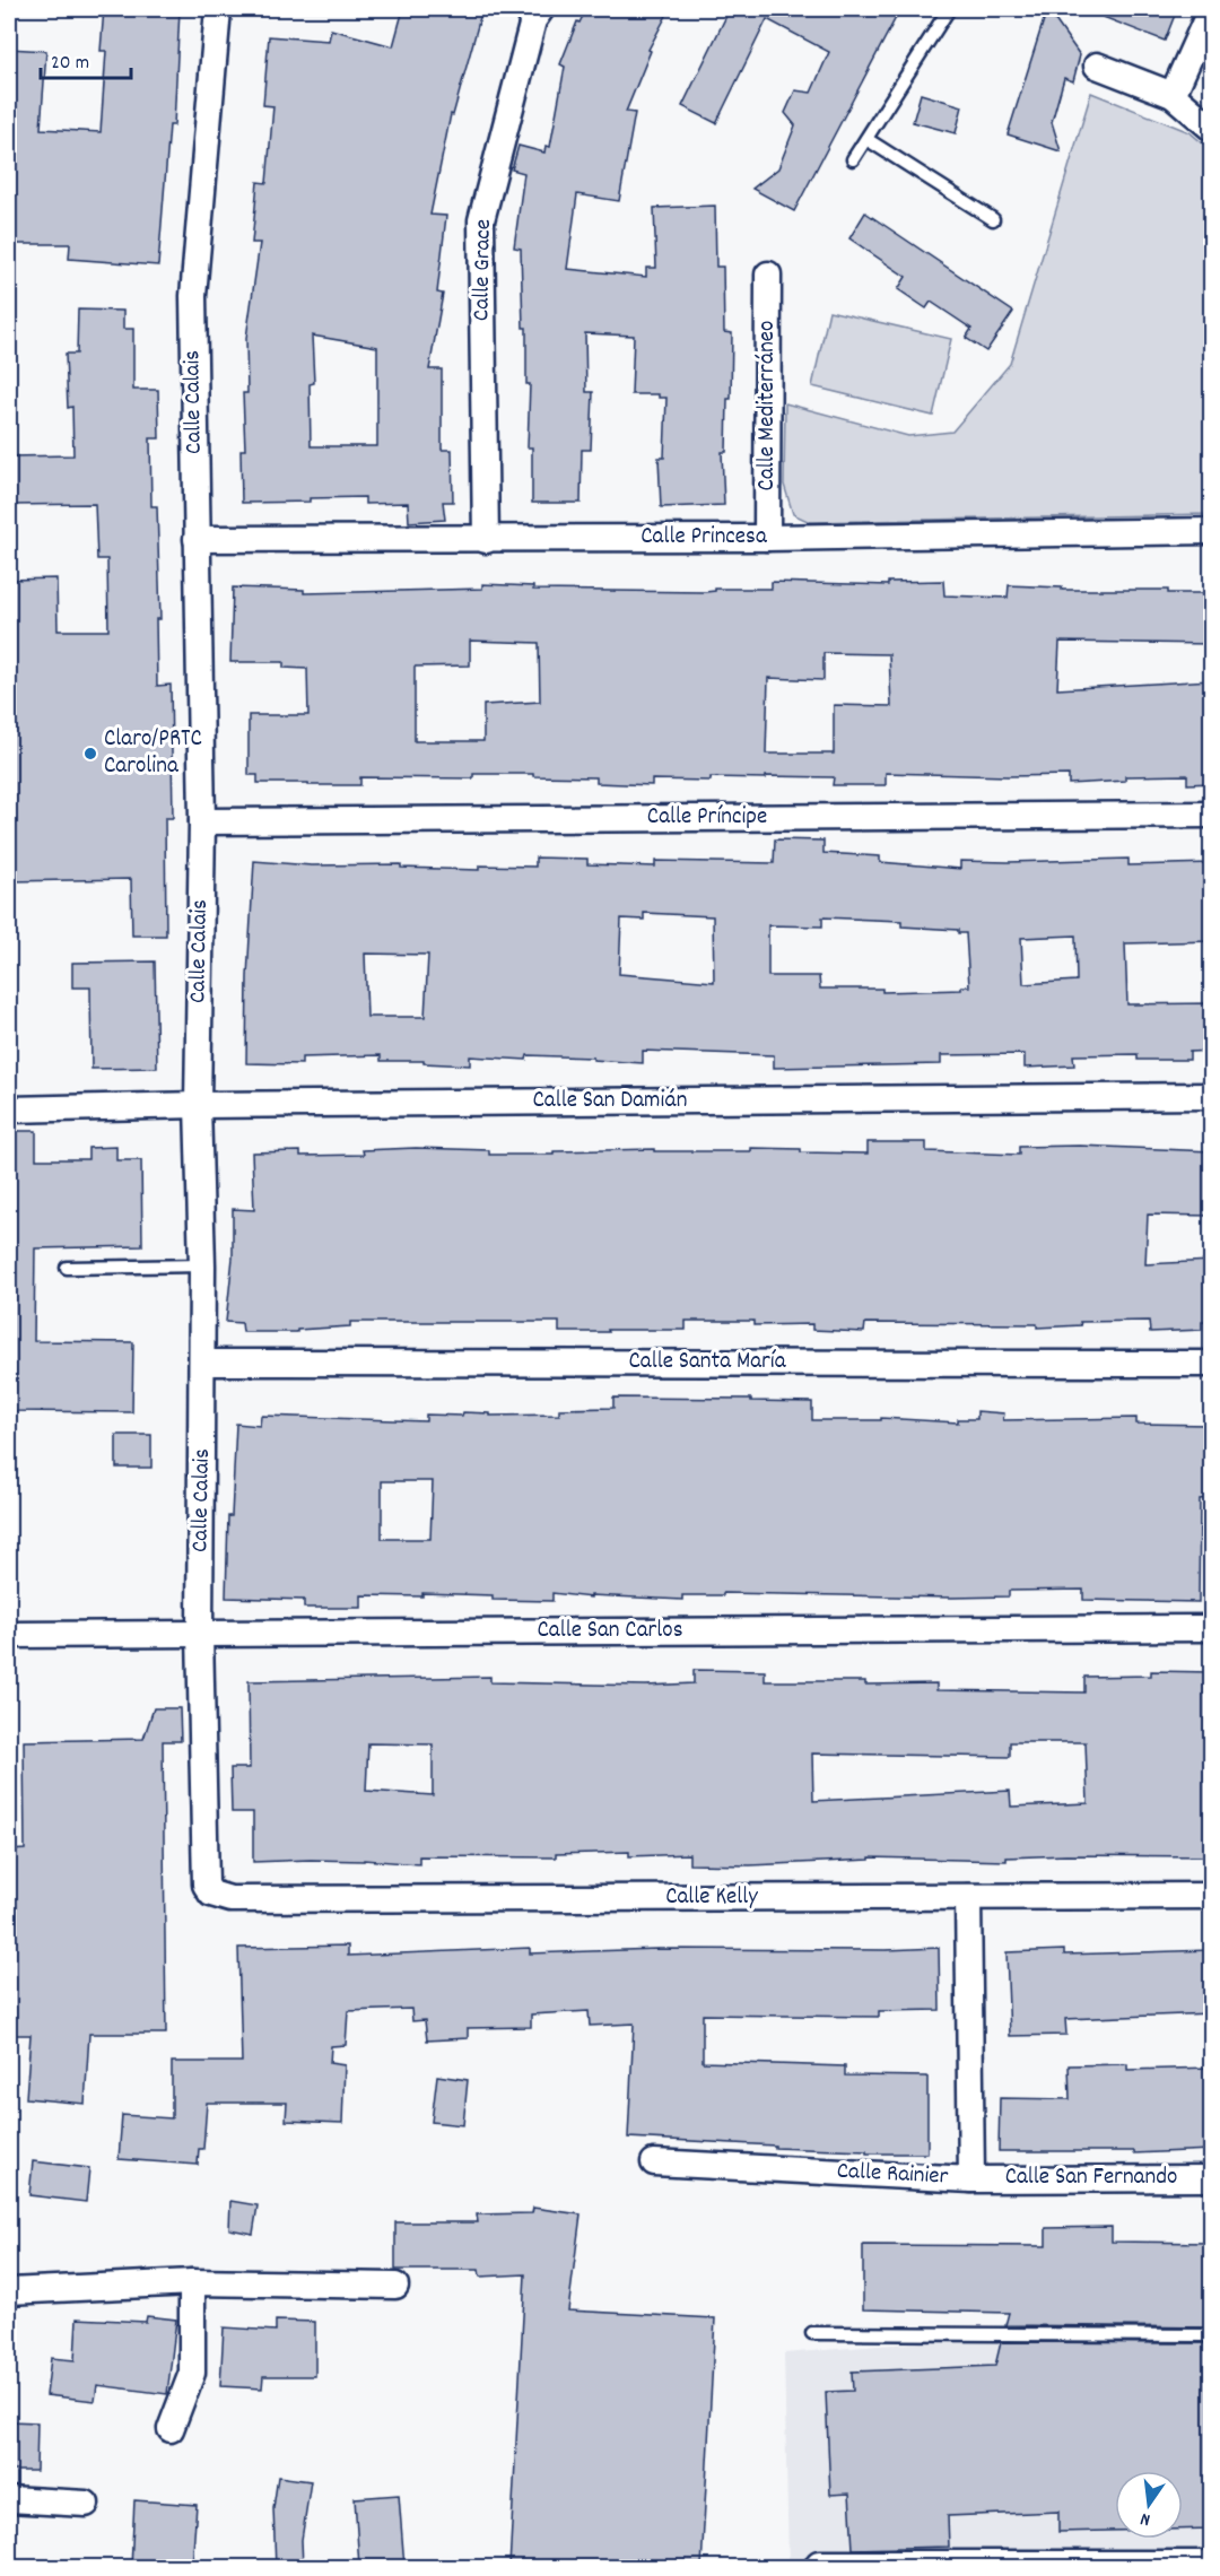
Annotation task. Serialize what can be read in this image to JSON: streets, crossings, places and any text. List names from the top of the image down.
{
  "streets": {
    "street": [
      "Calle Grace",
      "Calle Calais",
      "Calle Mediterráneo",
      "Calle Princesa",
      "Calle Príncipe",
      "Calle San Damián",
      "Calle Santa María",
      "Calle San Carlos",
      "Calle Kelly",
      "Calle Rainier",
      "Calle San Fernando"
    ]
  },
  "crossings": [
    ["Calle Grace", "Calle Princesa"],
    ["Calle Calais", "Calle Princesa"],
    ["Calle Calais", "Calle Príncipe"],
    ["Calle Calais", "Calle San Damián"],
    ["Calle Calais", "Calle Santa María"],
    ["Calle Calais", "Calle San Carlos"],
    ["Calle Calais", "Calle Kelly"],
    ["Calle Mediterráneo", "Calle Princesa"],
    ["Calle Kelly", "Calle Rainier"],
    ["Calle Rainier", "Calle San Fernando"]
  ],
  "places": ["Claro/PRTC Carolina"],
  "scale_bar": "20 m",
  "north": "bottom"
}
